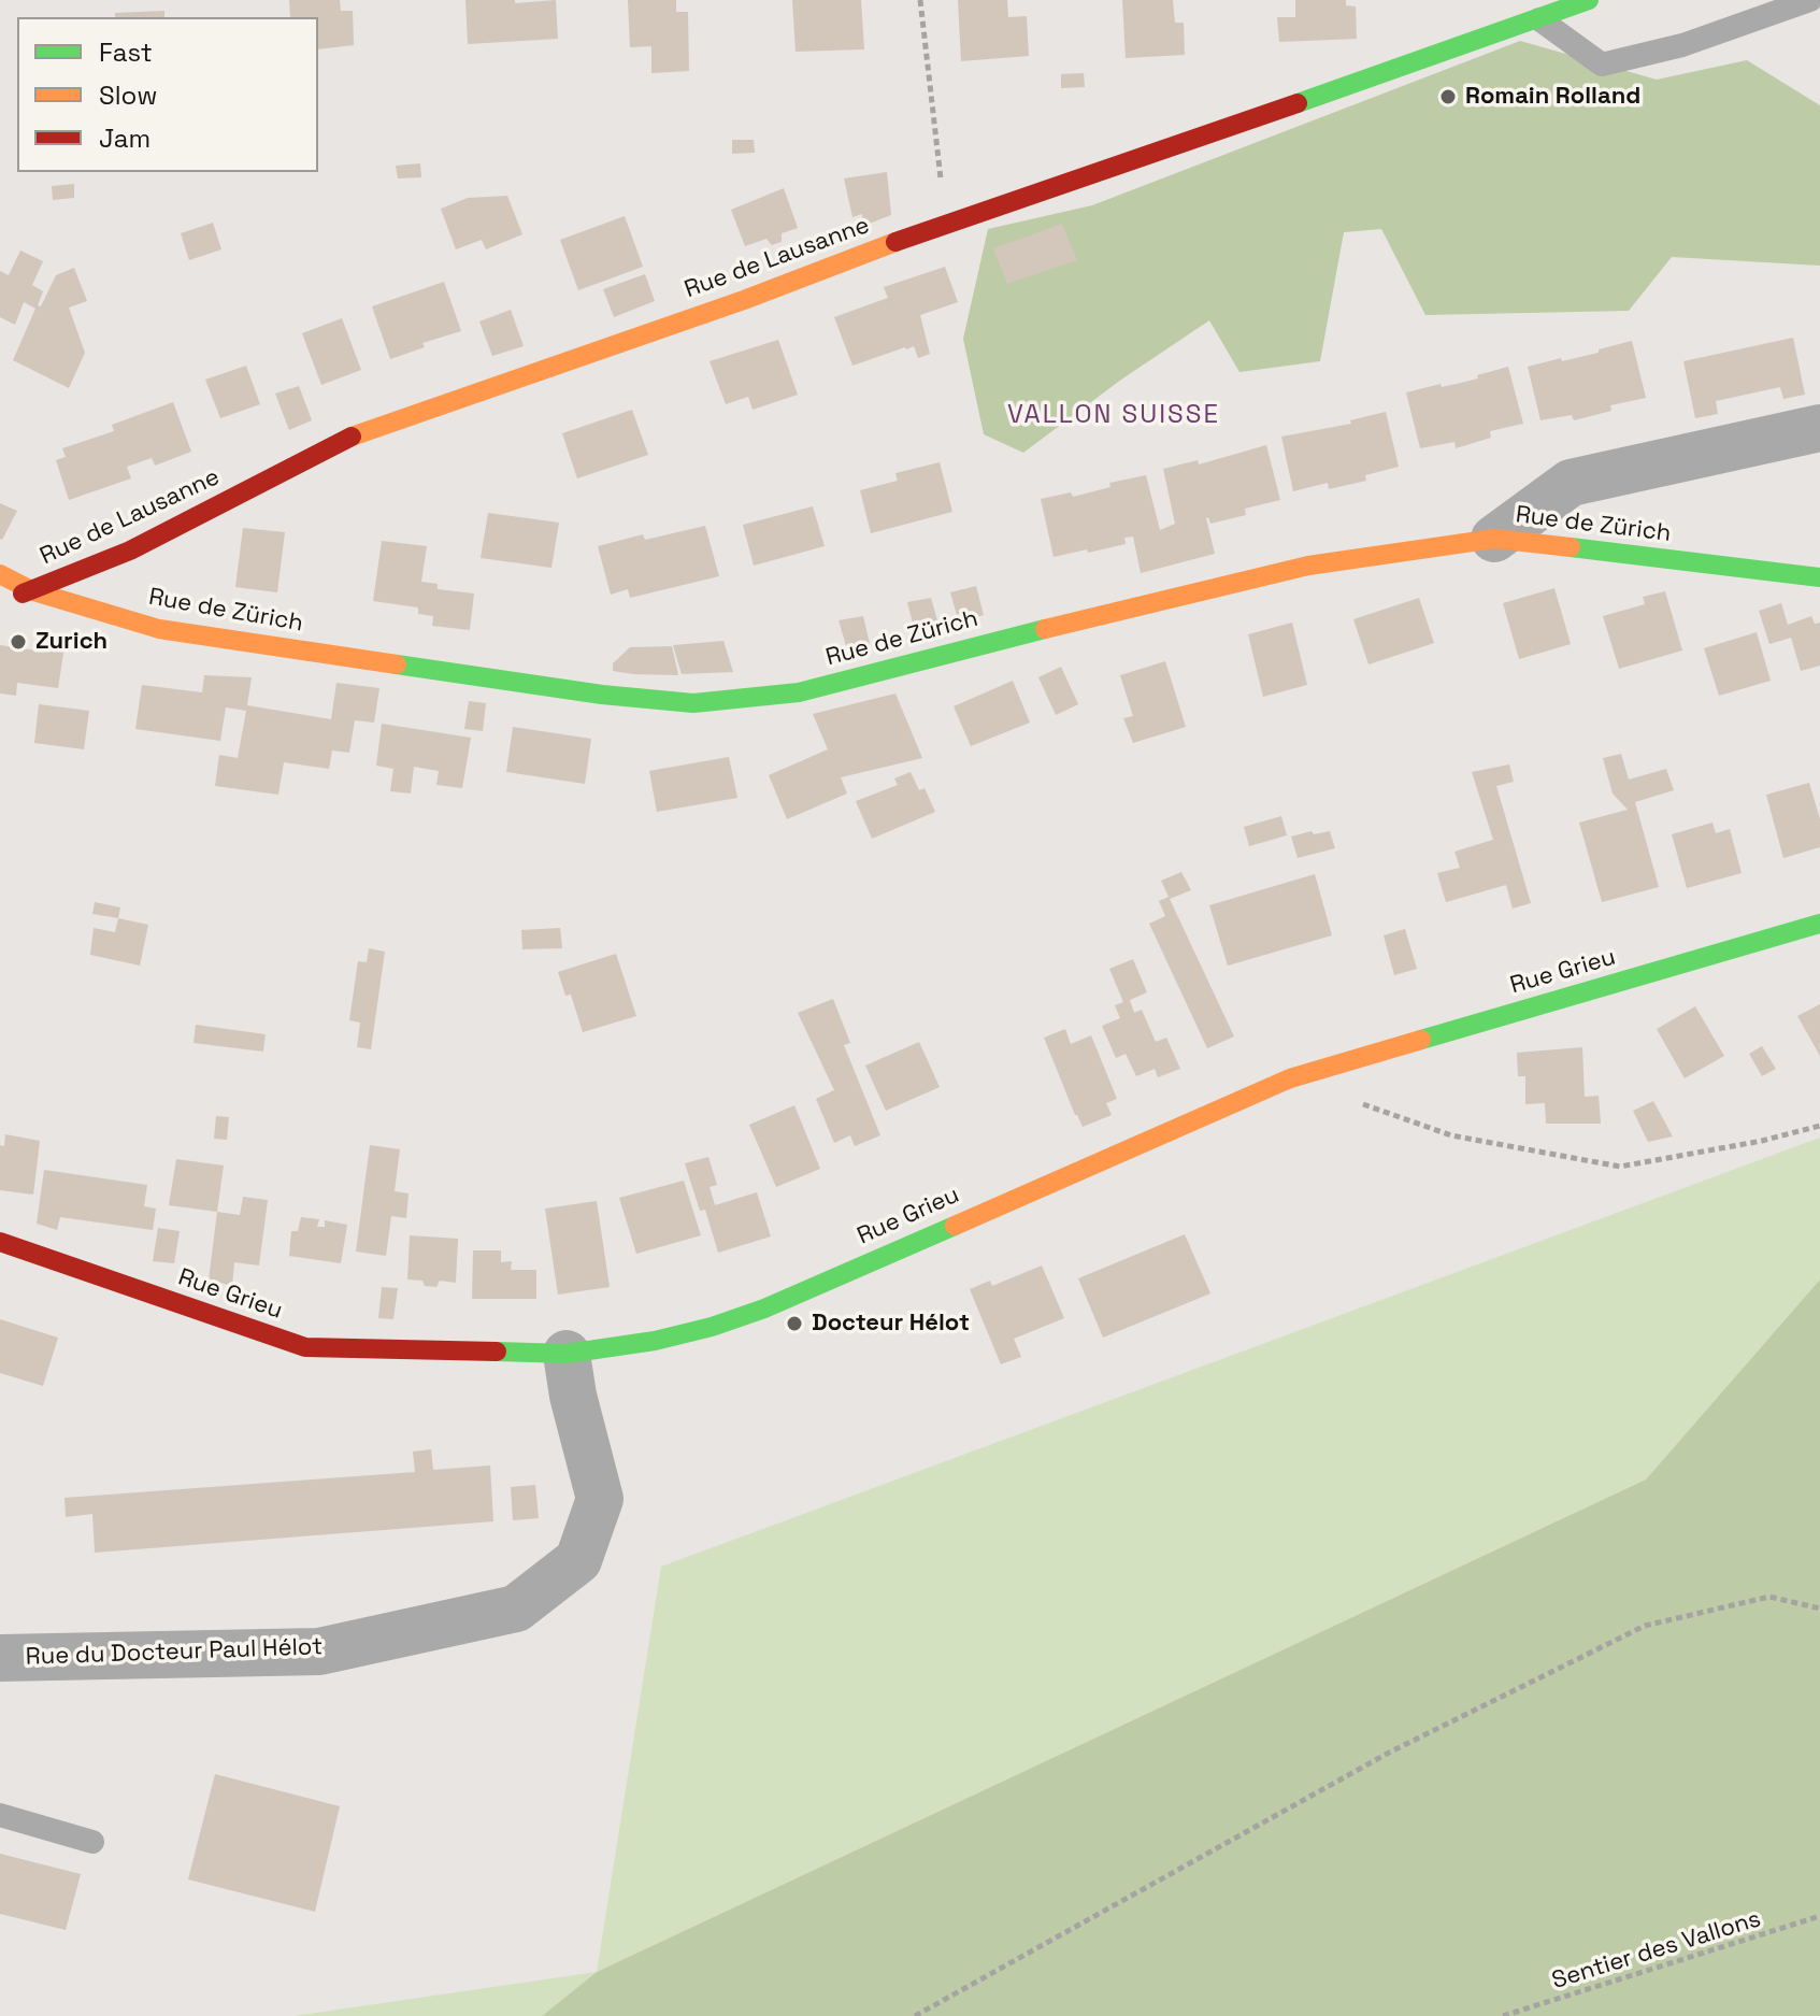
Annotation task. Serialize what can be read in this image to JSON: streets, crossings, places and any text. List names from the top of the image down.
{
  "streets": {
    "street": [
      "Rue de Lausanne",
      "Rue de Zürich",
      "Rue Grieu",
      "Rue du Docteur Paul Hélot"
    ],
    "path": ["Sentier des Vallons"]
  },
  "crossings": [
    ["Rue de Lausanne", "Rue de Zürich"],
    ["Rue Grieu", "Rue du Docteur Paul Hélot"]
  ],
  "districts": ["VALLON SUISSE"],
  "places": ["Romain Rolland", "Zurich", "Docteur Hélot"],
  "legend": ["Fast", "Slow", "Jam"]
}
